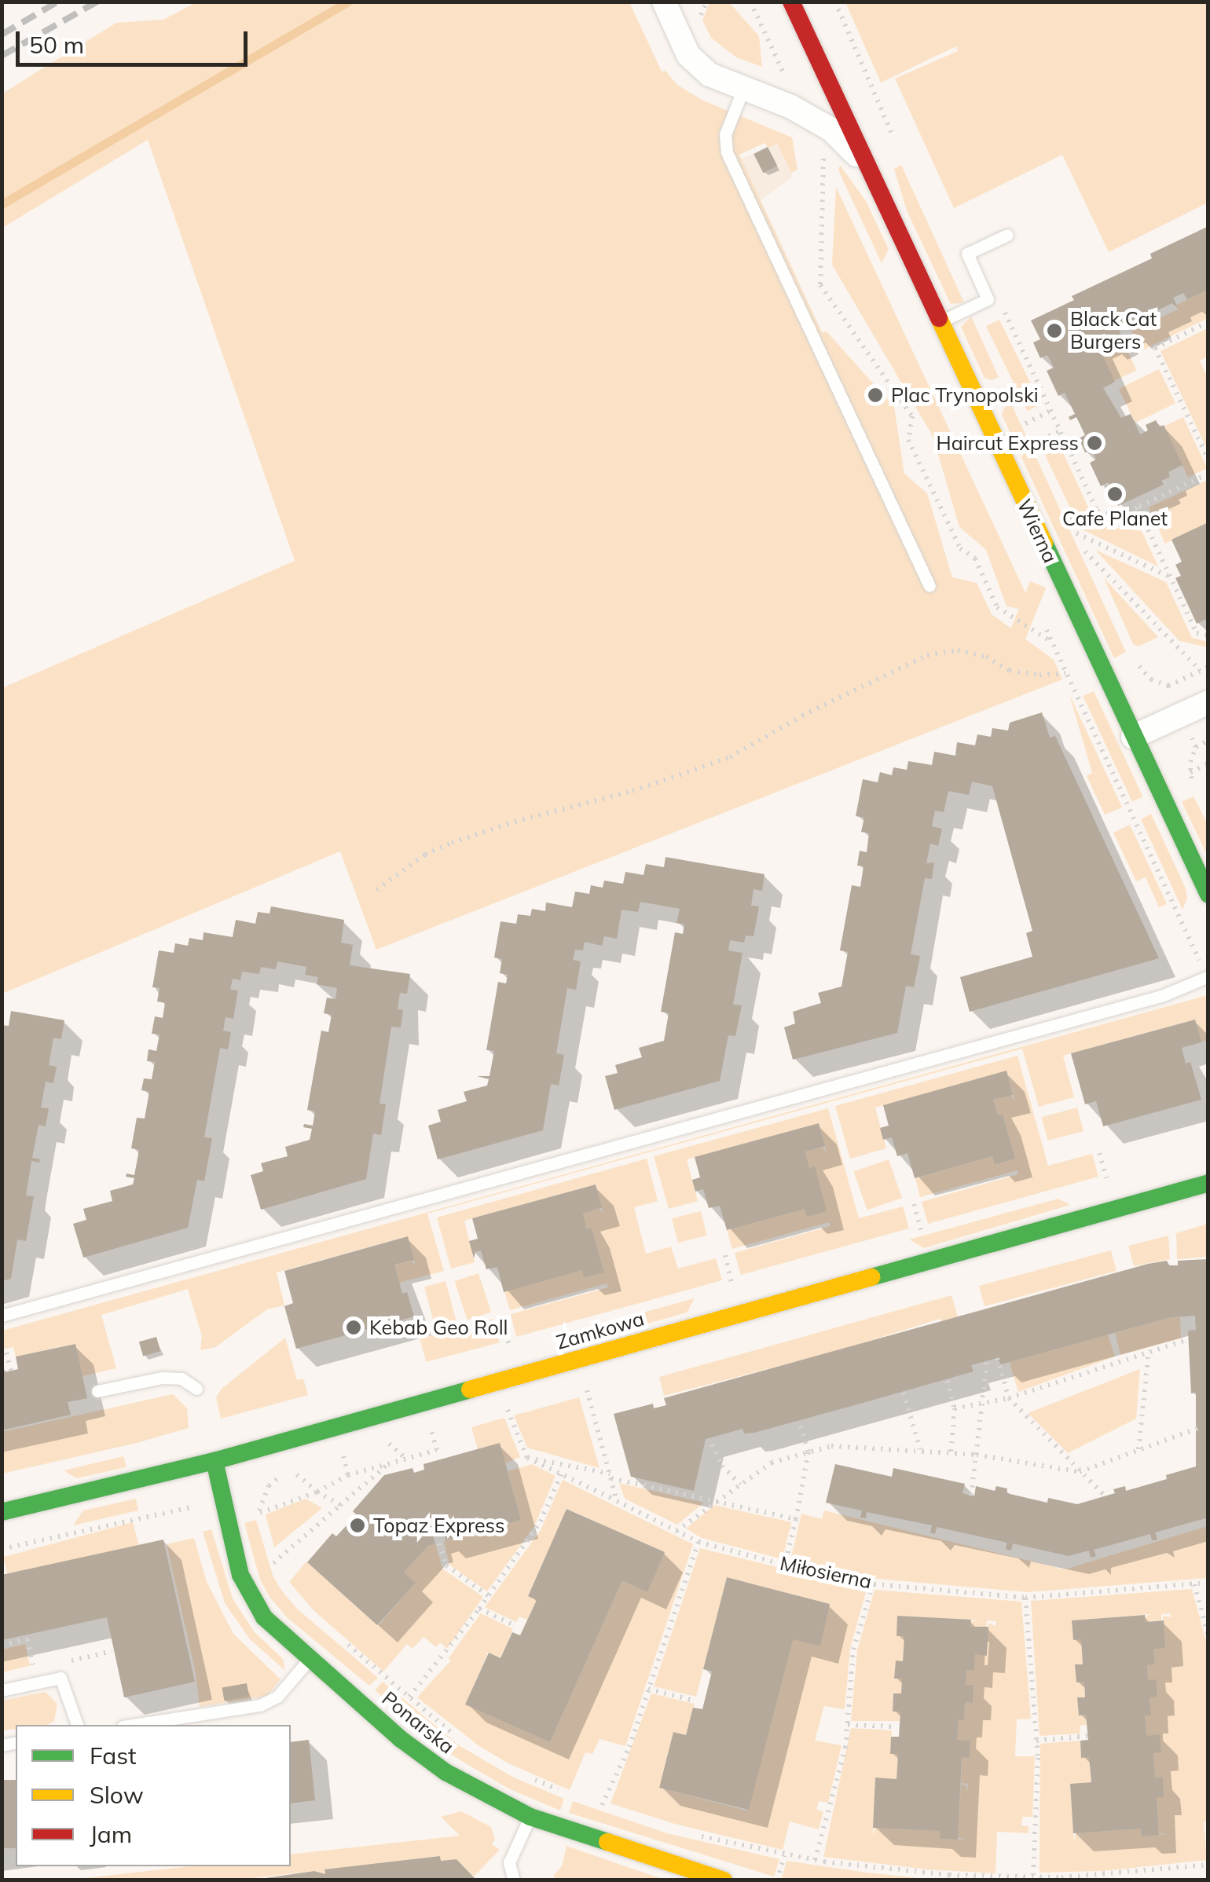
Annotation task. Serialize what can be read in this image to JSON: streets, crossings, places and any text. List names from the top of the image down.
{
  "streets": {
    "street": ["Wierna", "Zamkowa", "Ponarska"],
    "path": ["Miłosierna"]
  },
  "crossings": [
    ["Zamkowa", "Ponarska"]
  ],
  "places": [
    "Black Cat Burgers",
    "Plac Trynopolski",
    "Haircut Express",
    "Cafe Planet",
    "Kebab Geo Roll",
    "Topaz Express"
  ],
  "legend": ["Fast", "Slow", "Jam"],
  "scale_bar": "50 m"
}
